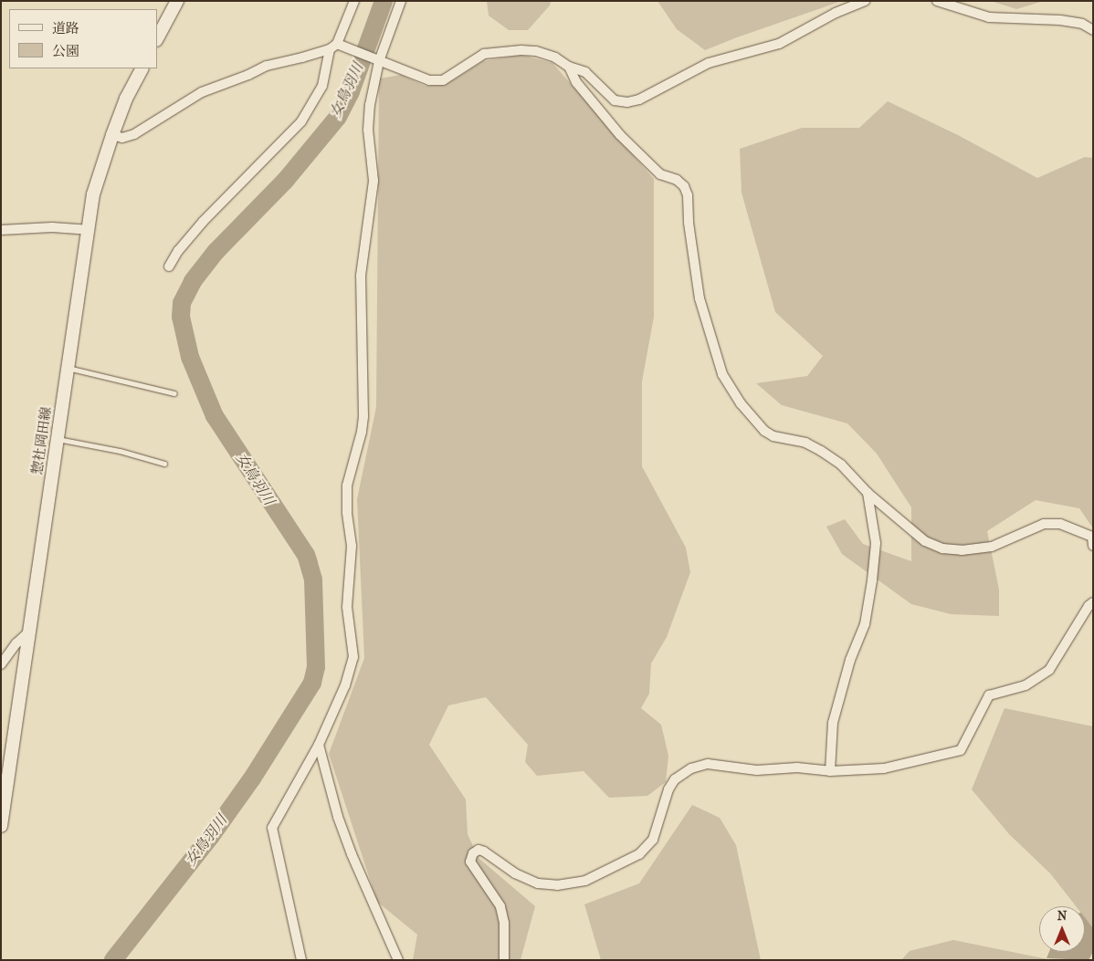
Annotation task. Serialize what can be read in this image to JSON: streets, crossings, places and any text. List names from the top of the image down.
{
  "streets": {
    "main road": ["惣社岡田線"]
  },
  "water": ["女鳥羽川"],
  "legend": ["道路", "公園"],
  "north": "top"
}
